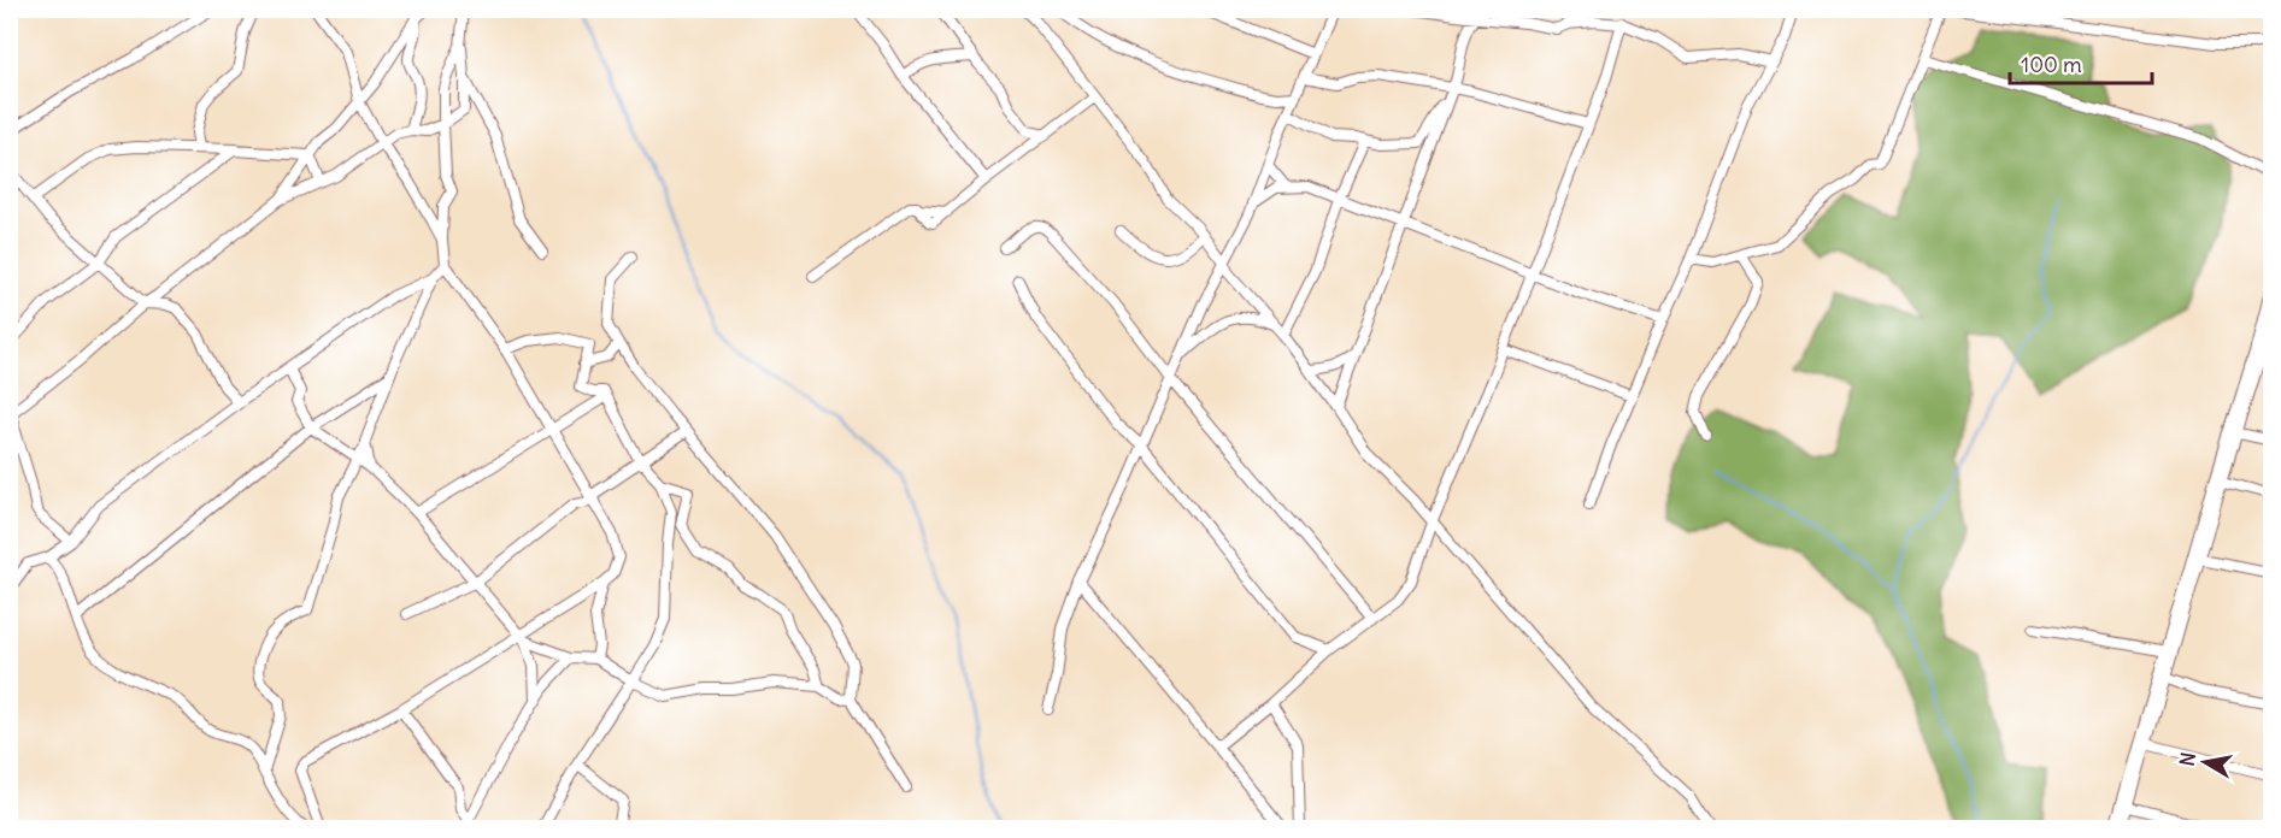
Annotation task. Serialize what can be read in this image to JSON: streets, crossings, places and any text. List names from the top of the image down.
{
  "scale_bar": "100 m",
  "north": "left"
}
